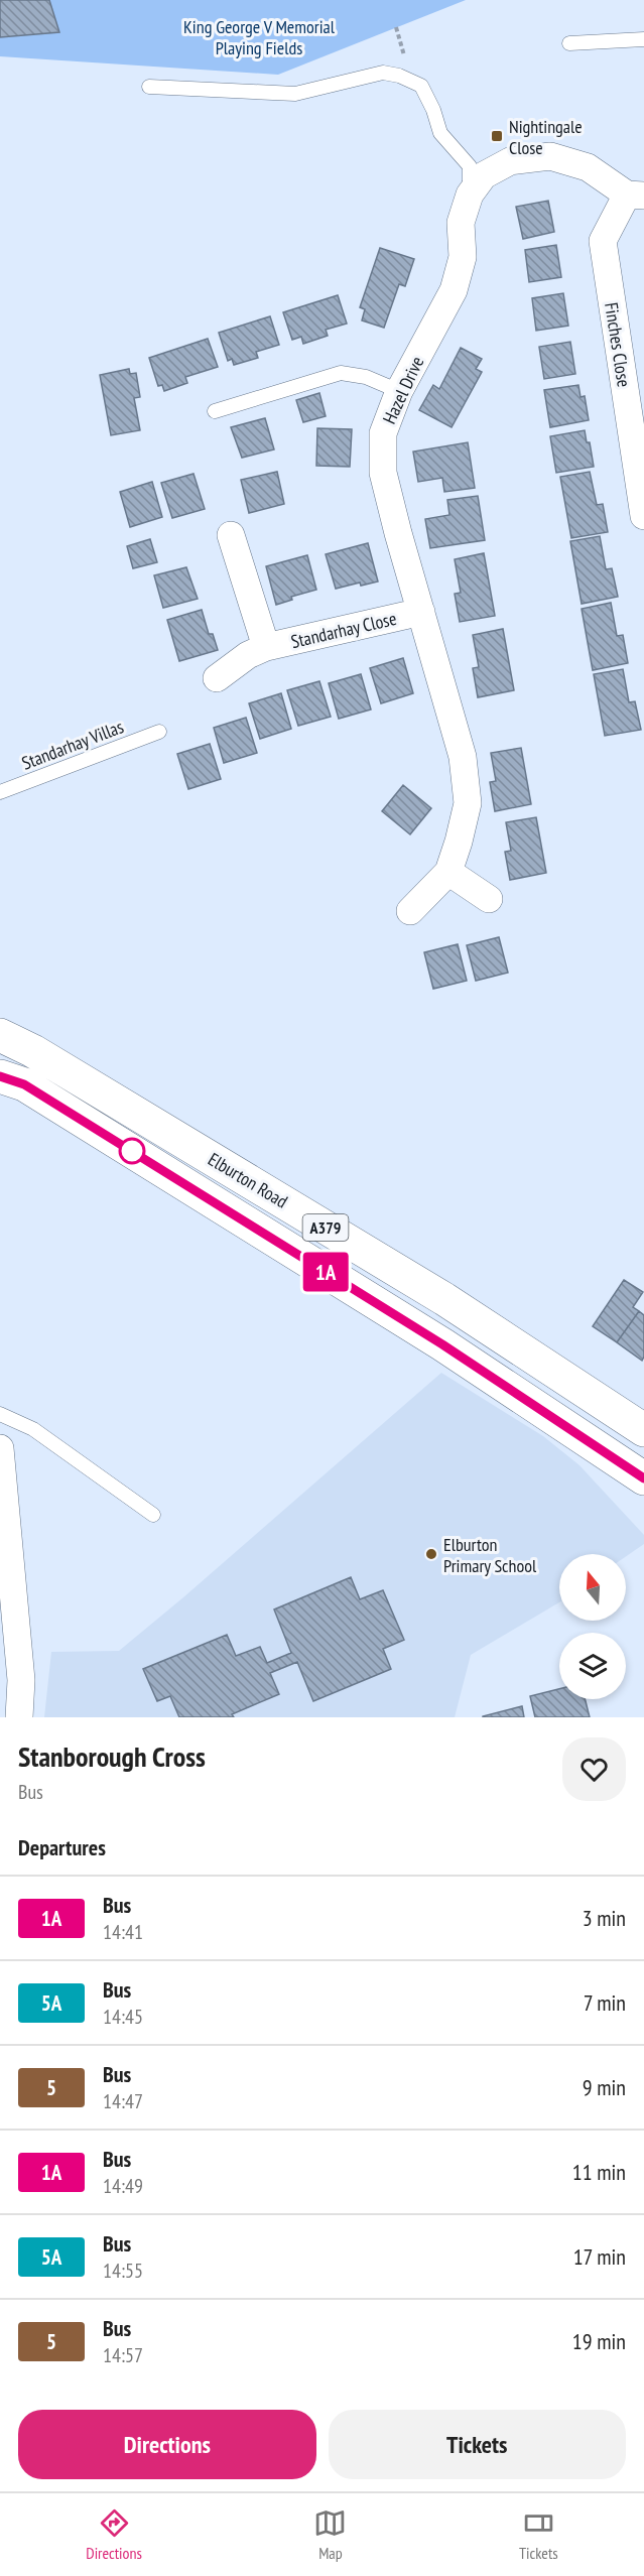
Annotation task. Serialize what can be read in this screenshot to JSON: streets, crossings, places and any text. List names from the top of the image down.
{
  "streets": {
    "main road": ["Elburton Road", "A379"],
    "street": ["Finches Close", "Hazel Drive", "Standarhay Close"],
    "lane": ["Standarhay Villas"]
  },
  "crossings": [
    ["Finches Close", "Hazel Drive"],
    ["Hazel Drive", "Standarhay Close"]
  ],
  "parks": ["King George V Memorial Playing Fields"],
  "places": {
    "transit": ["Nightingale Close"],
    "other": ["Elburton Primary School"]
  },
  "lines": ["bus line 1A"],
  "north": "top",
  "page": {
    "on_map": "1A",
    "heading": [
      ["Stanborough Cross", "Bus"],
      "Departures"
    ],
    "list": [
      {
        "mark": "1A",
        "name": "Bus",
        "note": "14:41",
        "value": "3 min"
      },
      {
        "mark": "5A",
        "name": "Bus",
        "note": "14:45",
        "value": "7 min"
      },
      {
        "mark": "5",
        "name": "Bus",
        "note": "14:47",
        "value": "9 min"
      },
      {
        "mark": "1A",
        "name": "Bus",
        "note": "14:49",
        "value": "11 min"
      },
      {
        "mark": "5A",
        "name": "Bus",
        "note": "14:55",
        "value": "17 min"
      },
      {
        "mark": "5",
        "name": "Bus",
        "note": "14:57",
        "value": "19 min"
      }
    ],
    "buttons": ["Directions", "Tickets"],
    "tabs": ["Directions", "Map", "Tickets"]
  }
}
